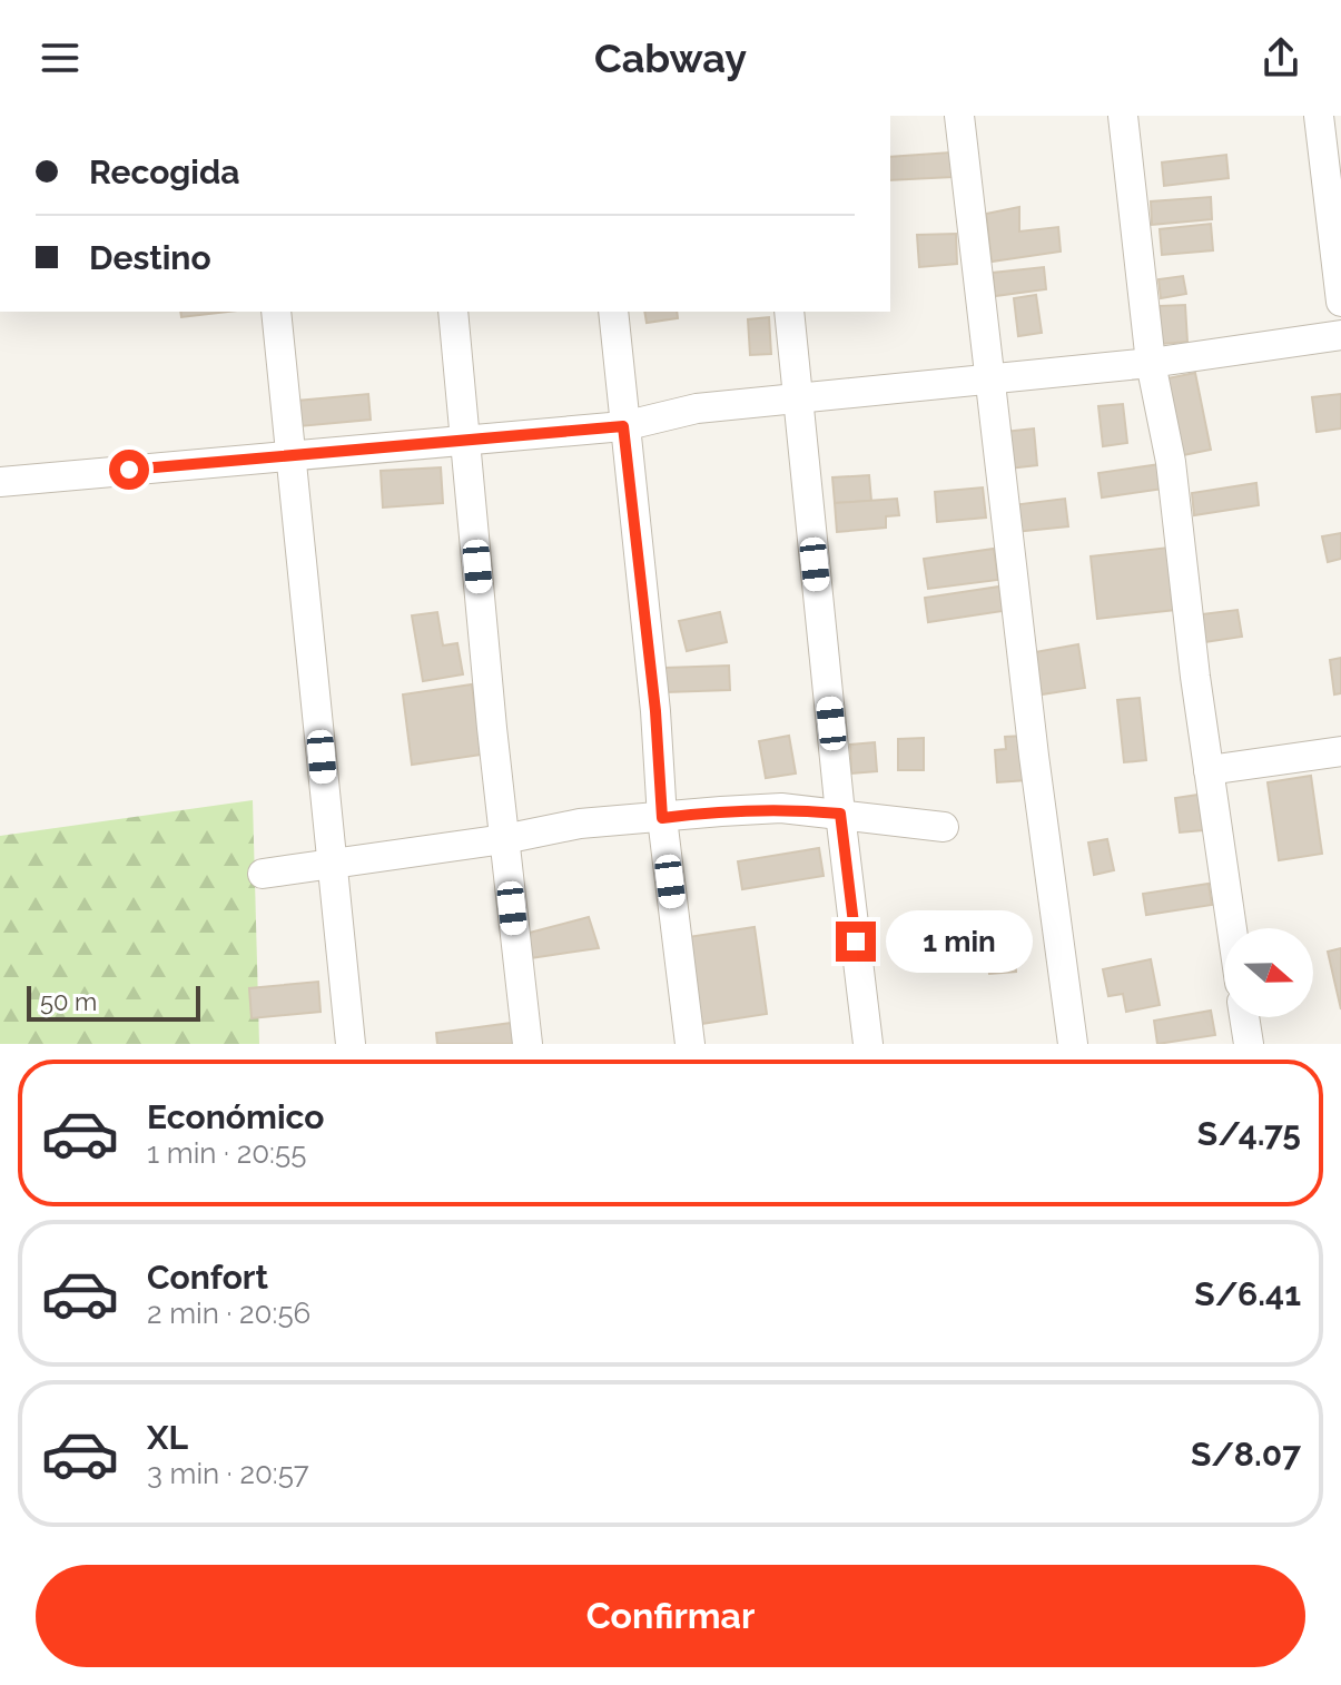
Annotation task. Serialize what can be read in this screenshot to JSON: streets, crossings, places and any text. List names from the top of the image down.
{
  "scale_bar": "50 m",
  "north": "right",
  "page": {
    "header": "Cabway",
    "banner": ["Recogida", "Destino"],
    "bubble": "1 min",
    "scale": "50 m",
    "list": [
      {
        "name": "Económico",
        "note": "1 min · 20:55",
        "value": "S/4.75"
      },
      {
        "name": "Confort",
        "note": "2 min · 20:56",
        "value": "S/6.41"
      },
      {
        "name": "XL",
        "note": "3 min · 20:57",
        "value": "S/8.07"
      }
    ],
    "buttons": "Confirmar"
  }
}
